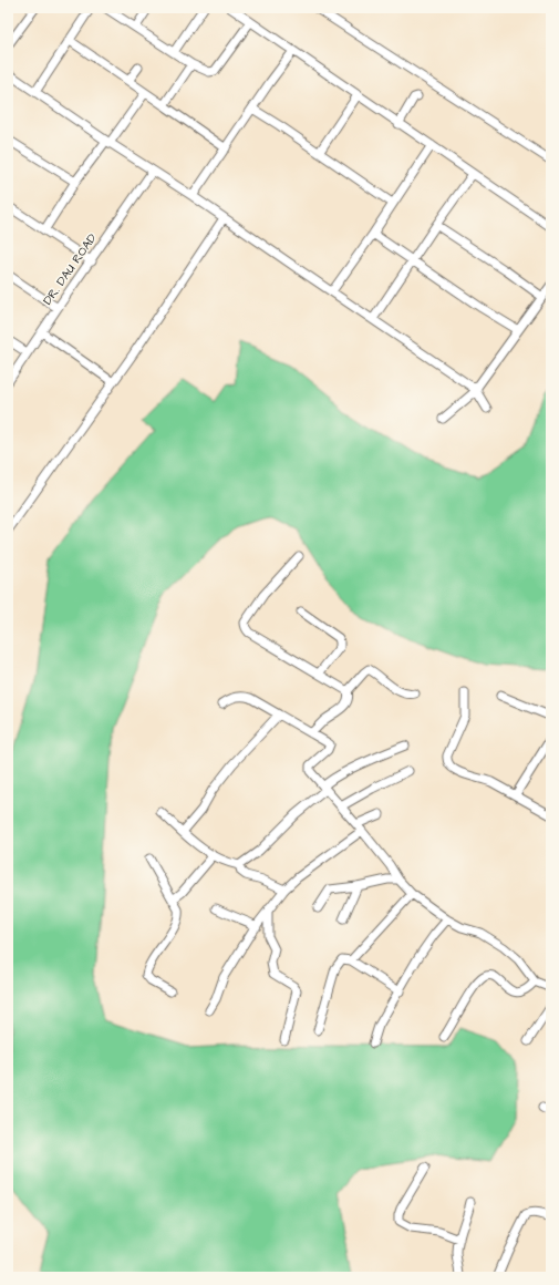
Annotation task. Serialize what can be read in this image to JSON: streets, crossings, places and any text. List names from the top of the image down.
{
  "streets": {
    "street": ["DR. DAU ROAD"]
  }
}
